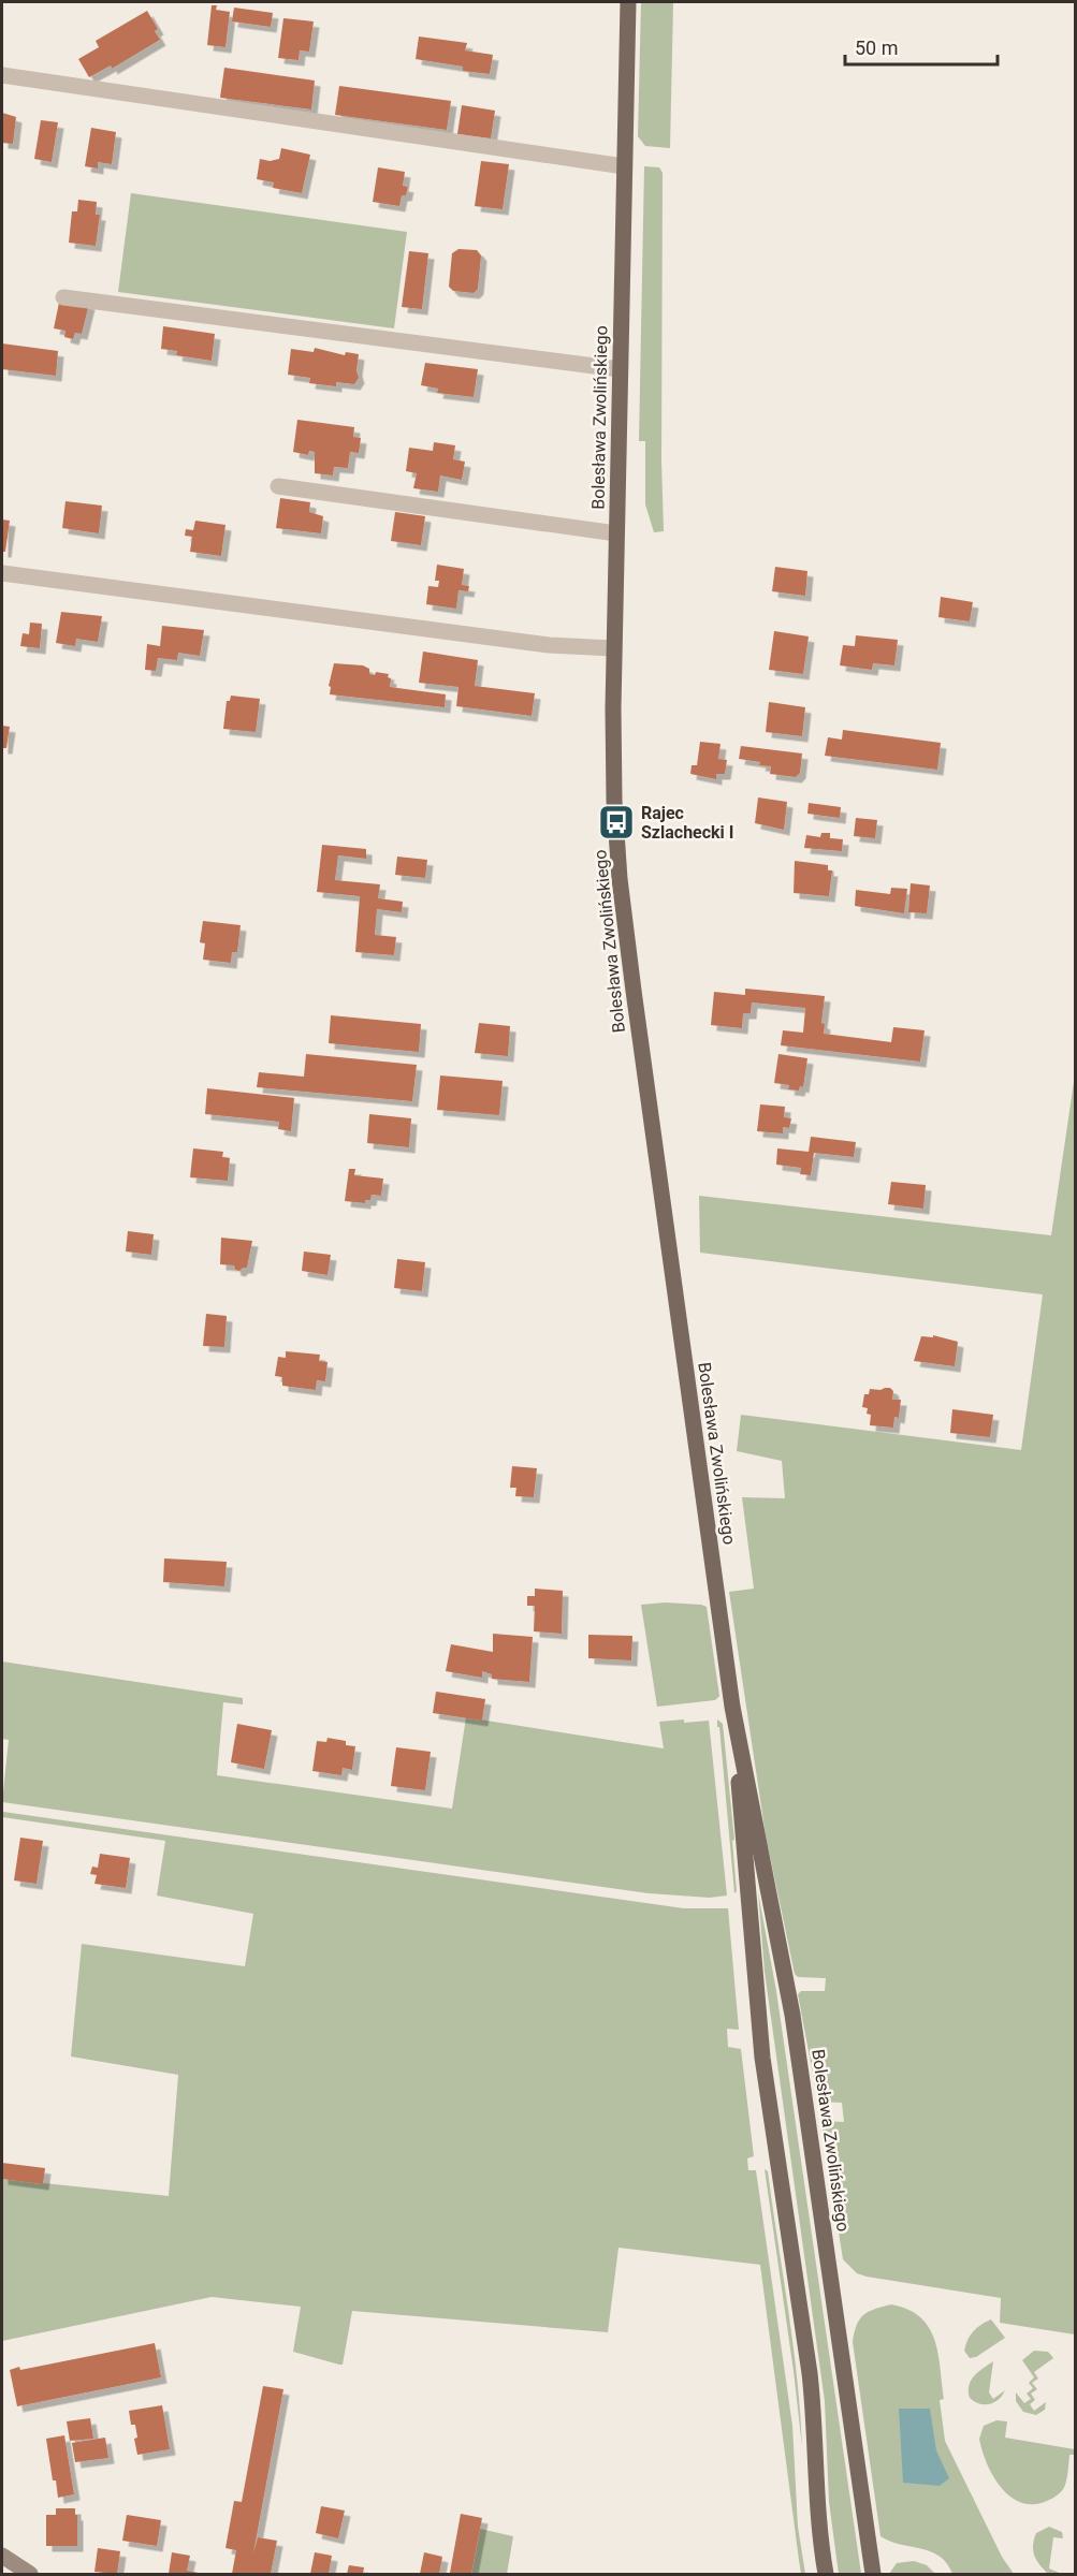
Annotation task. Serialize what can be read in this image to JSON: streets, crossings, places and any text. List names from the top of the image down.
{
  "streets": {
    "main road": ["Bolesława Zwolińskiego"]
  },
  "places": {
    "bus stop": ["Rajec Szlachecki I"]
  },
  "scale_bar": "50 m"
}
